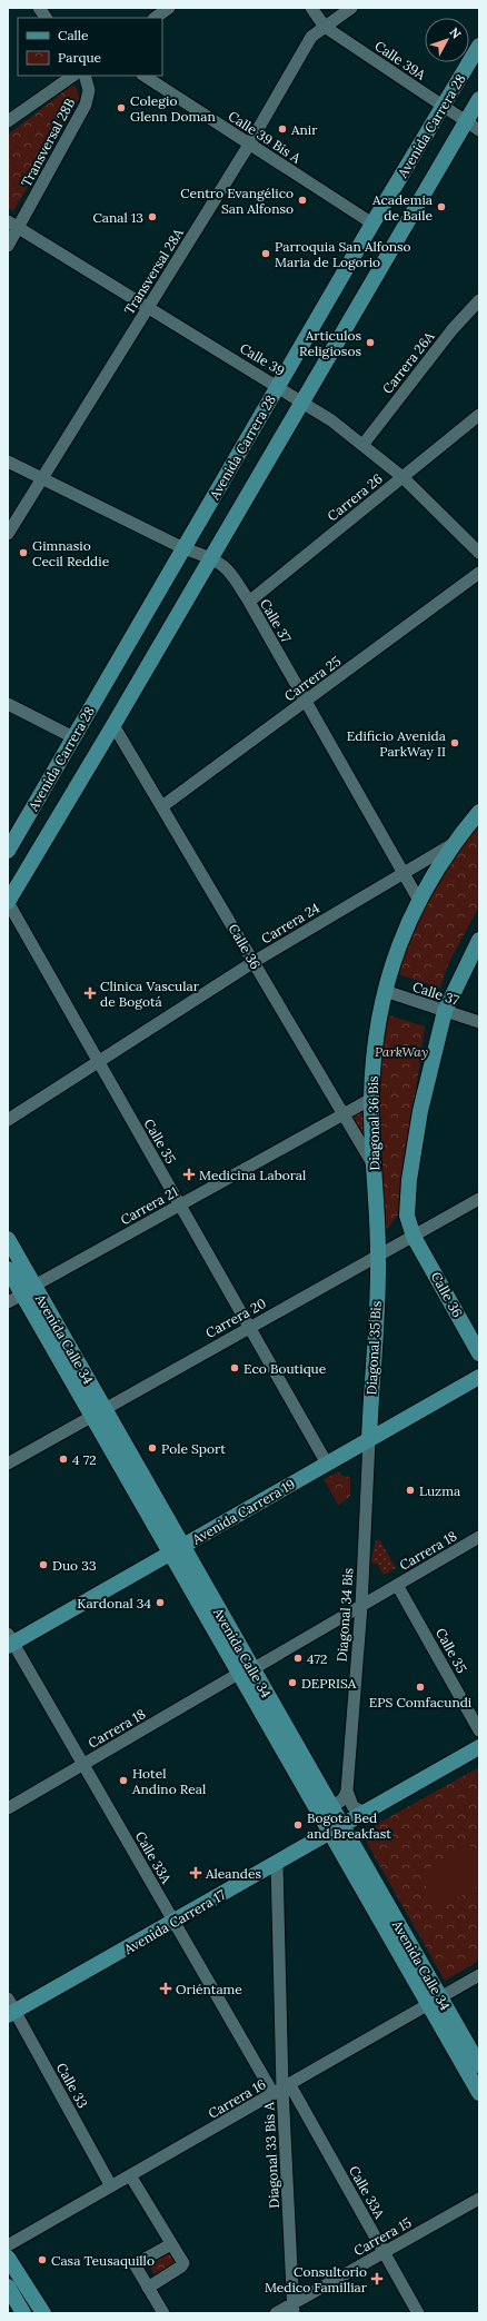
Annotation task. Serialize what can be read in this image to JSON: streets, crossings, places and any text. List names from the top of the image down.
{
  "streets": {
    "main road": [
      "Avenida Carrera 28",
      "Calle 36",
      "Diagonal 36 Bis",
      "Avenida Calle 34",
      "Diagonal 35 Bis",
      "Avenida Carrera 19",
      "Avenida Carrera 17"
    ],
    "street": [
      "Calle 39A",
      "Calle 39 Bis A",
      "Transversal 28B",
      "Transversal 28A",
      "Calle 39",
      "Carrera 26A",
      "Carrera 26",
      "Calle 37",
      "Carrera 25",
      "Carrera 24",
      "Calle 35",
      "Carrera 21",
      "Carrera 20",
      "Carrera 18",
      "Diagonal 34 Bis",
      "Calle 33A",
      "Calle 33",
      "Carrera 16",
      "Diagonal 33 Bis A",
      "Carrera 15"
    ]
  },
  "crossings": [
    ["Calle 39A", "Avenida Carrera 28"],
    ["Calle 39A", "Transversal 28A"],
    ["Avenida Carrera 28", "Calle 39 Bis A"],
    ["Avenida Carrera 28", "Calle 39"],
    ["Avenida Carrera 28", "Calle 37"],
    ["Avenida Carrera 28", "Calle 36"],
    ["Avenida Carrera 28", "Calle 35"],
    ["Calle 39 Bis A", "Transversal 28A"],
    ["Transversal 28B", "Calle 39"],
    ["Transversal 28A", "Calle 39"],
    ["Transversal 28A", "Calle 37"],
    ["Calle 39", "Carrera 26A"],
    ["Calle 39", "Carrera 26"],
    ["Carrera 26", "Calle 37"],
    ["Calle 37", "Carrera 25"],
    ["Calle 37", "Carrera 24"],
    ["Calle 37", "Diagonal 36 Bis"],
    ["Carrera 25", "Calle 36"],
    ["Carrera 24", "Calle 36"],
    ["Carrera 24", "Diagonal 36 Bis"],
    ["Carrera 24", "Calle 35"],
    ["Calle 36", "Diagonal 36 Bis"],
    ["Calle 36", "Carrera 21"],
    ["Calle 36", "Carrera 20"],
    ["Diagonal 36 Bis", "Carrera 21"],
    ["Diagonal 36 Bis", "Carrera 20"],
    ["Diagonal 36 Bis", "Diagonal 35 Bis"],
    ["Calle 35", "Carrera 21"],
    ["Calle 35", "Carrera 20"],
    ["Calle 35", "Avenida Carrera 19"],
    ["Calle 35", "Carrera 18"],
    ["Carrera 21", "Avenida Calle 34"],
    ["Carrera 20", "Avenida Calle 34"],
    ["Carrera 20", "Diagonal 35 Bis"],
    ["Avenida Calle 34", "Avenida Carrera 19"],
    ["Avenida Calle 34", "Carrera 18"],
    ["Avenida Calle 34", "Avenida Carrera 17"],
    ["Avenida Calle 34", "Carrera 16"],
    ["Diagonal 35 Bis", "Avenida Carrera 19"],
    ["Diagonal 35 Bis", "Diagonal 34 Bis"],
    ["Avenida Carrera 19", "Diagonal 34 Bis"],
    ["Avenida Carrera 19", "Calle 33A"],
    ["Carrera 18", "Diagonal 34 Bis"],
    ["Carrera 18", "Calle 33A"],
    ["Calle 33A", "Avenida Carrera 17"],
    ["Calle 33A", "Carrera 16"],
    ["Calle 33A", "Diagonal 33 Bis A"],
    ["Calle 33A", "Carrera 15"],
    ["Avenida Carrera 17", "Calle 33"],
    ["Avenida Carrera 17", "Diagonal 33 Bis A"],
    ["Calle 33", "Carrera 16"],
    ["Carrera 16", "Diagonal 33 Bis A"],
    ["Diagonal 33 Bis A", "Carrera 15"]
  ],
  "parks": ["ParkWay"],
  "places": {
    "other": [
      "Colegio Glenn Doman",
      "Anir",
      "Centro Evangélico San Alfonso",
      "Academia de Baile",
      "Canal 13",
      "Parroquia San Alfonso Maria de Logorio",
      "Articulos Religiosos",
      "Gimnasio Cecil Reddie",
      "Edificio Avenida ParkWay II",
      "Eco Boutique",
      "Pole Sport",
      "4 72",
      "Luzma",
      "Duo 33",
      "Kardonal 34",
      "472",
      "DEPRISA",
      "EPS Comfacundi",
      "Hotel Andino Real",
      "Bogota Bed and Breakfast",
      "Casa Teusaquillo"
    ],
    "health": [
      "Clinica Vascular de Bogotá",
      "Medicina Laboral",
      "Aleandes",
      "Oriéntame",
      "Consultorio Medico Familliar"
    ]
  },
  "legend": ["Calle", "Parque"],
  "north": "top right"
}
